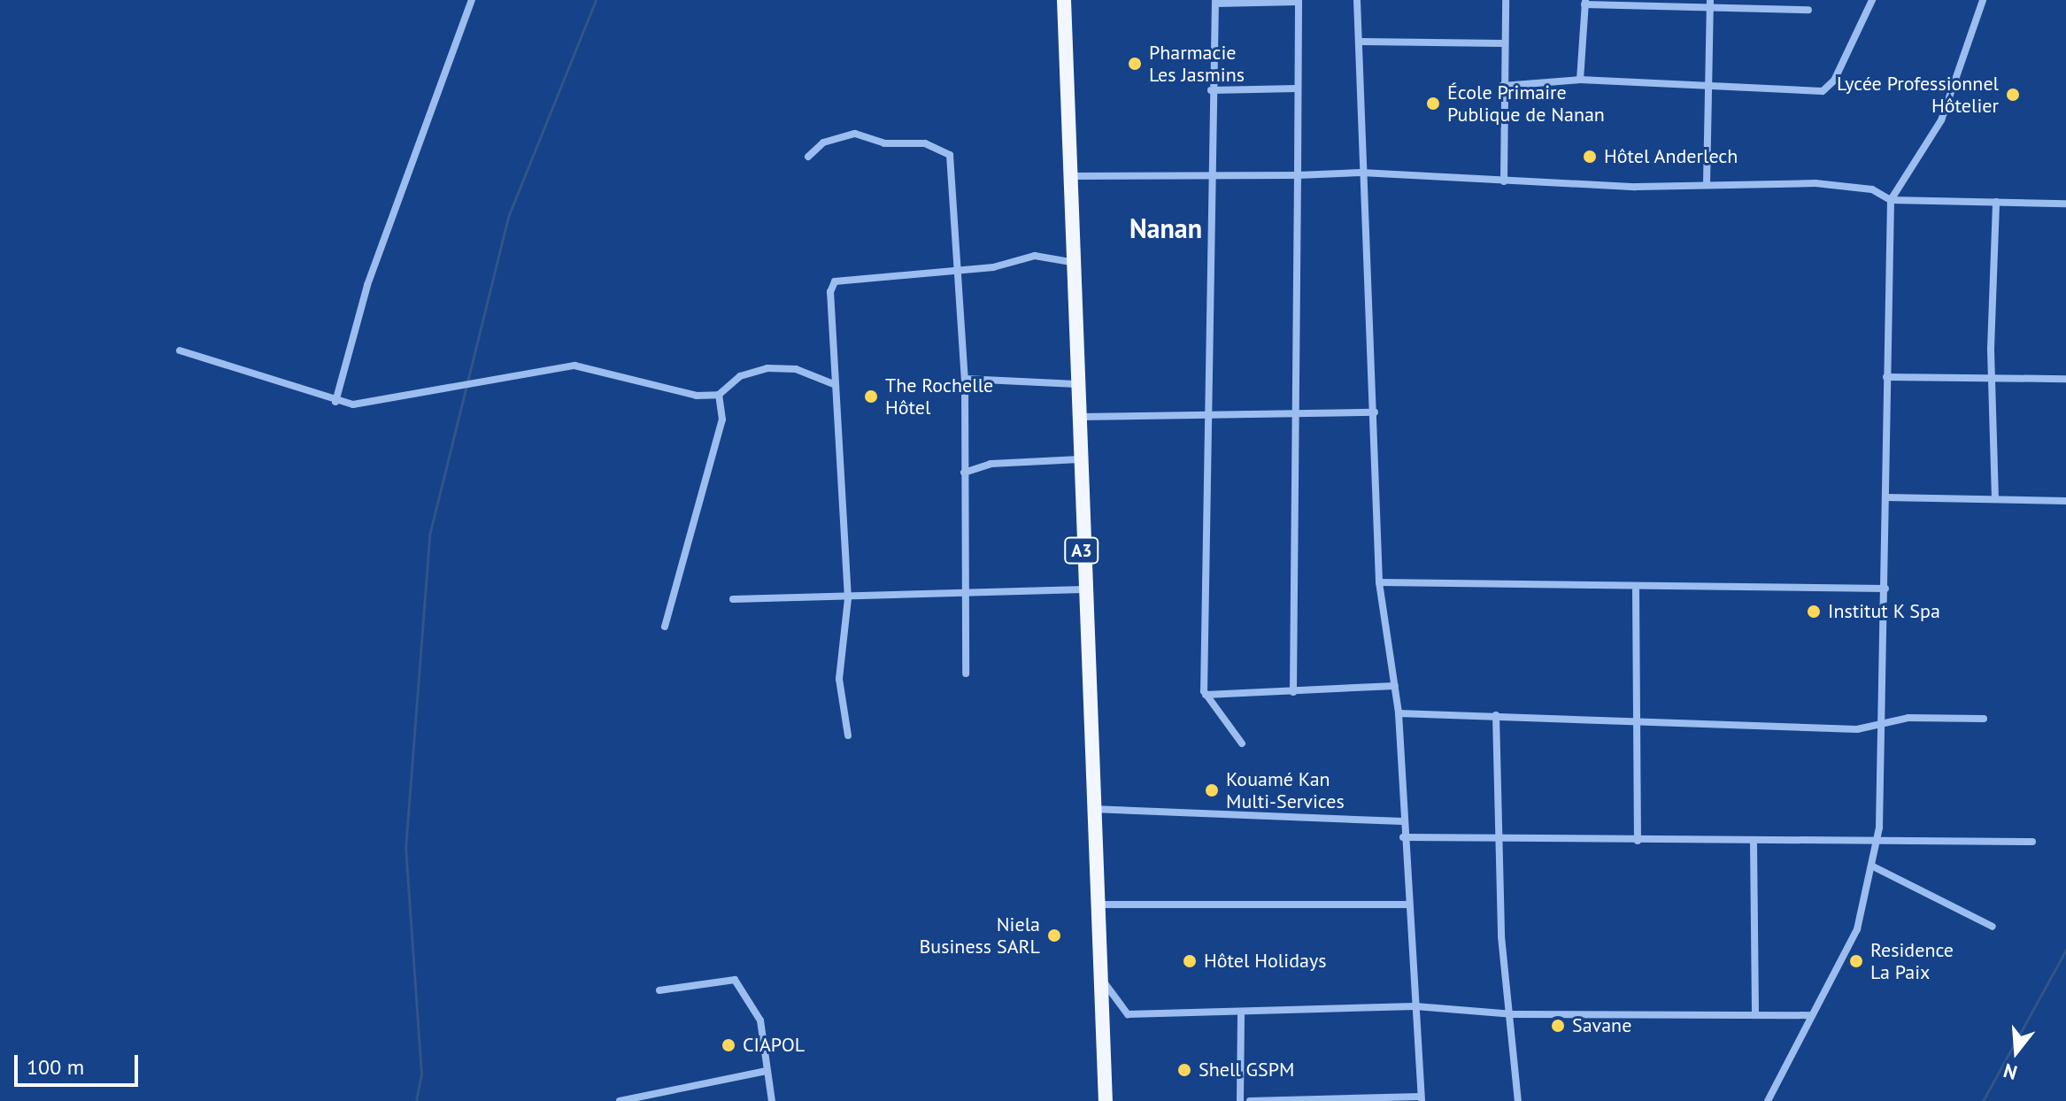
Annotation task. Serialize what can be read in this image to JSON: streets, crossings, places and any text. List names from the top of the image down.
{
  "streets": {
    "highway": ["A3"]
  },
  "districts": ["Nanan"],
  "places": [
    "Pharmacie Les Jasmins",
    "Lycée Professionnel Hôtelier",
    "École Primaire Publique de Nanan",
    "Hôtel Anderlech",
    "The Rochelle Hôtel",
    "Institut K Spa",
    "Kouamé Kan Multi-Services",
    "Niela Business SARL",
    "Hôtel Holidays",
    "Residence La Paix",
    "Savane",
    "CIAPOL",
    "Shell GSPM"
  ],
  "scale_bar": "100 m",
  "north": "bottom"
}
